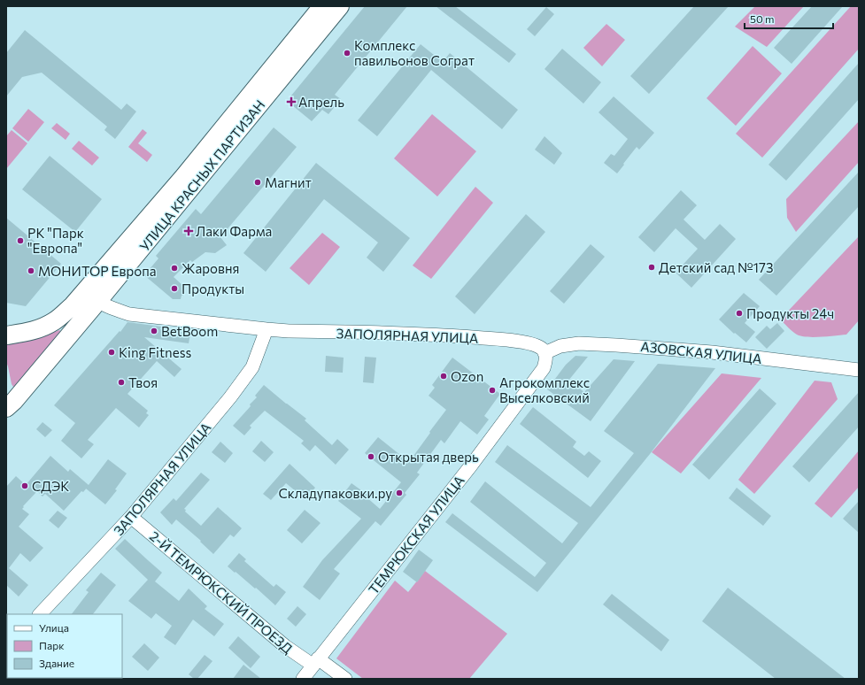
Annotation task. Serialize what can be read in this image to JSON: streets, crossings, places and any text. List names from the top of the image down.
{
  "streets": {
    "main road": ["УЛИЦА КРАСНЫХ ПАРТИЗАН"],
    "street": [
      "ЗАПОЛЯРНАЯ УЛИЦА",
      "АЗОВСКАЯ УЛИЦА",
      "ТЕМРЮКСКАЯ УЛИЦА",
      "2-Й ТЕМРЮКСКИЙ ПРОЕЗД"
    ]
  },
  "crossings": [
    ["УЛИЦА КРАСНЫХ ПАРТИЗАН", "ЗАПОЛЯРНАЯ УЛИЦА"],
    ["ЗАПОЛЯРНАЯ УЛИЦА", "АЗОВСКАЯ УЛИЦА"],
    ["ЗАПОЛЯРНАЯ УЛИЦА", "ТЕМРЮКСКАЯ УЛИЦА"],
    ["ЗАПОЛЯРНАЯ УЛИЦА", "2-Й ТЕМРЮКСКИЙ ПРОЕЗД"],
    ["АЗОВСКАЯ УЛИЦА", "ТЕМРЮКСКАЯ УЛИЦА"],
    ["ТЕМРЮКСКАЯ УЛИЦА", "2-Й ТЕМРЮКСКИЙ ПРОЕЗД"]
  ],
  "places": {
    "other": [
      "Комплекс павильонов Сограт",
      "Магнит",
      "РК \"Парк \"Европа\"",
      "Детский cад №173",
      "Жаровня",
      "МОНИТОР Европа",
      "Продукты",
      "Продукты 24ч",
      "BetBoom",
      "King Fitness",
      "Ozon",
      "Твоя",
      "Агрокомплекс Выселковский",
      "Открытая дверь",
      "СДЭК",
      "Складупаковки.ру"
    ],
    "health": ["Апрель", "Лаки Фарма"]
  },
  "legend": ["Улица", "Парк", "Здание"],
  "scale_bar": "50 m"
}
